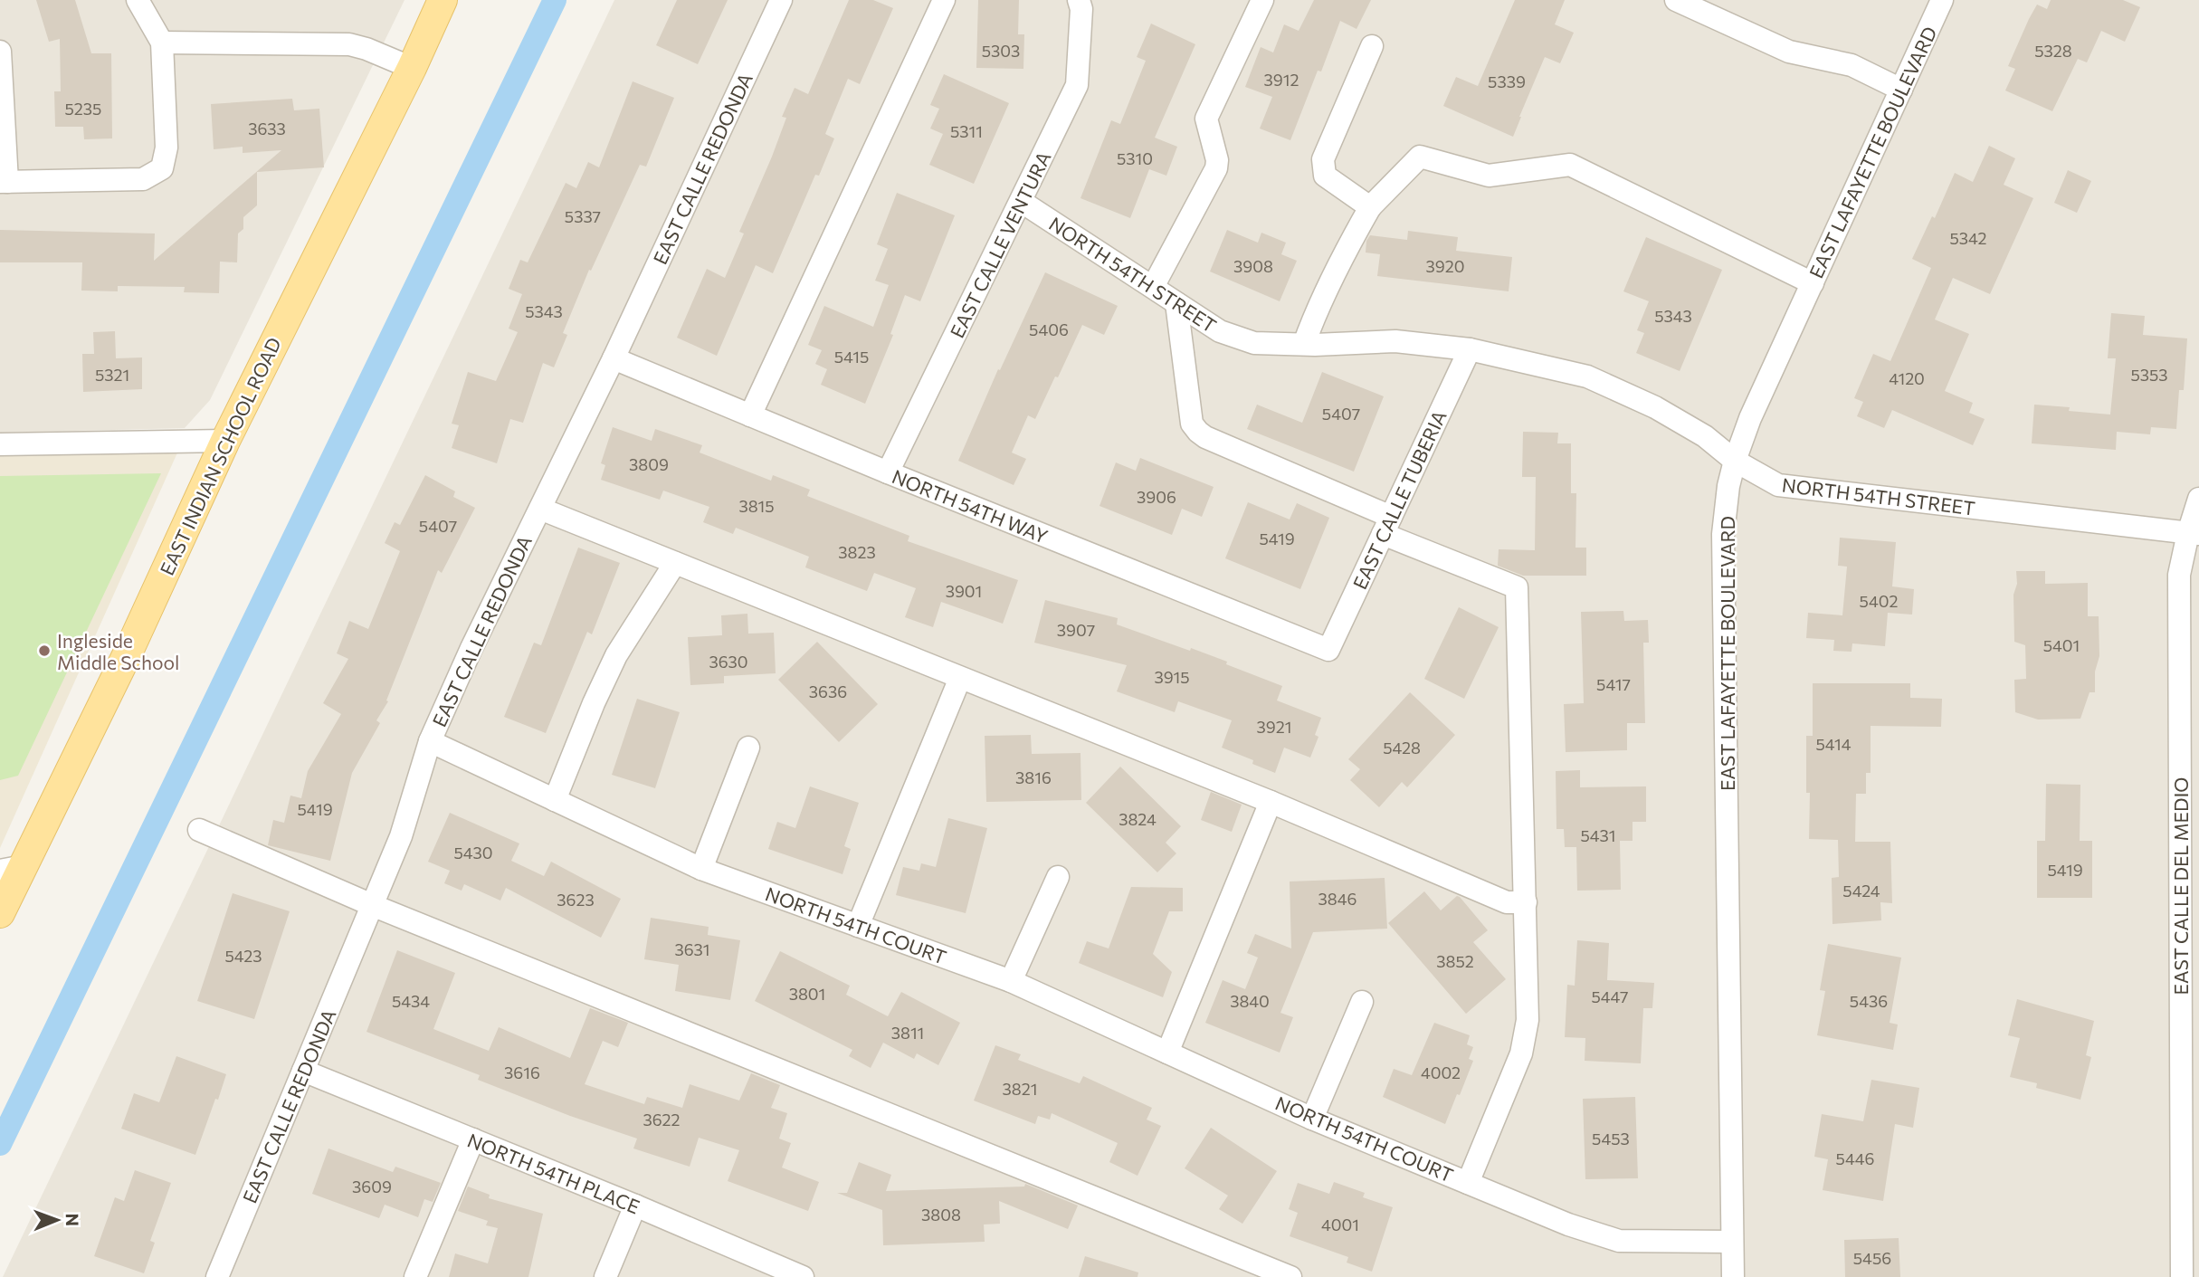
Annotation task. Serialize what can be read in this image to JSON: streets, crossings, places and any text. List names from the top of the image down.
{
  "streets": {
    "main road": ["EAST INDIAN SCHOOL ROAD"],
    "street": [
      "EAST LAFAYETTE BOULEVARD",
      "EAST CALLE REDONDA",
      "EAST CALLE VENTURA",
      "NORTH 54TH STREET",
      "EAST CALLE TUBERIA",
      "NORTH 54TH WAY",
      "EAST CALLE DEL MEDIO",
      "NORTH 54TH COURT",
      "NORTH 54TH PLACE"
    ]
  },
  "crossings": [
    ["EAST LAFAYETTE BOULEVARD", "NORTH 54TH STREET"],
    ["EAST LAFAYETTE BOULEVARD", "NORTH 54TH COURT"],
    ["EAST CALLE REDONDA", "NORTH 54TH WAY"],
    ["EAST CALLE REDONDA", "NORTH 54TH COURT"],
    ["EAST CALLE REDONDA", "NORTH 54TH PLACE"],
    ["EAST CALLE VENTURA", "NORTH 54TH STREET"],
    ["EAST CALLE VENTURA", "NORTH 54TH WAY"],
    ["NORTH 54TH STREET", "EAST CALLE TUBERIA"],
    ["NORTH 54TH STREET", "EAST CALLE DEL MEDIO"],
    ["EAST CALLE TUBERIA", "NORTH 54TH WAY"]
  ],
  "places": ["Ingleside Middle School"],
  "house_numbers": [
    "5303",
    "5328",
    "3912",
    "5339",
    "5235",
    "3633",
    "5311",
    "5310",
    "5337",
    "5342",
    "3908",
    "3920",
    "5343",
    "5343",
    "5406",
    "5415",
    "5321",
    "5353",
    "4120",
    "5407",
    "3809",
    "3906",
    "3815",
    "5407",
    "5419",
    "3823",
    "3901",
    "5402",
    "3907",
    "5401",
    "3630",
    "3915",
    "5417",
    "3636",
    "3921",
    "5414",
    "5428",
    "3816",
    "5419",
    "3824",
    "5431",
    "5430",
    "5419",
    "5424",
    "3846",
    "3623",
    "3631",
    "5423",
    "3852",
    "3801",
    "5447",
    "5434",
    "3840",
    "5436",
    "3811",
    "3616",
    "4002",
    "3821",
    "3622",
    "5453",
    "5446",
    "3609",
    "3808",
    "4001",
    "5456"
  ],
  "north": "right"
}
